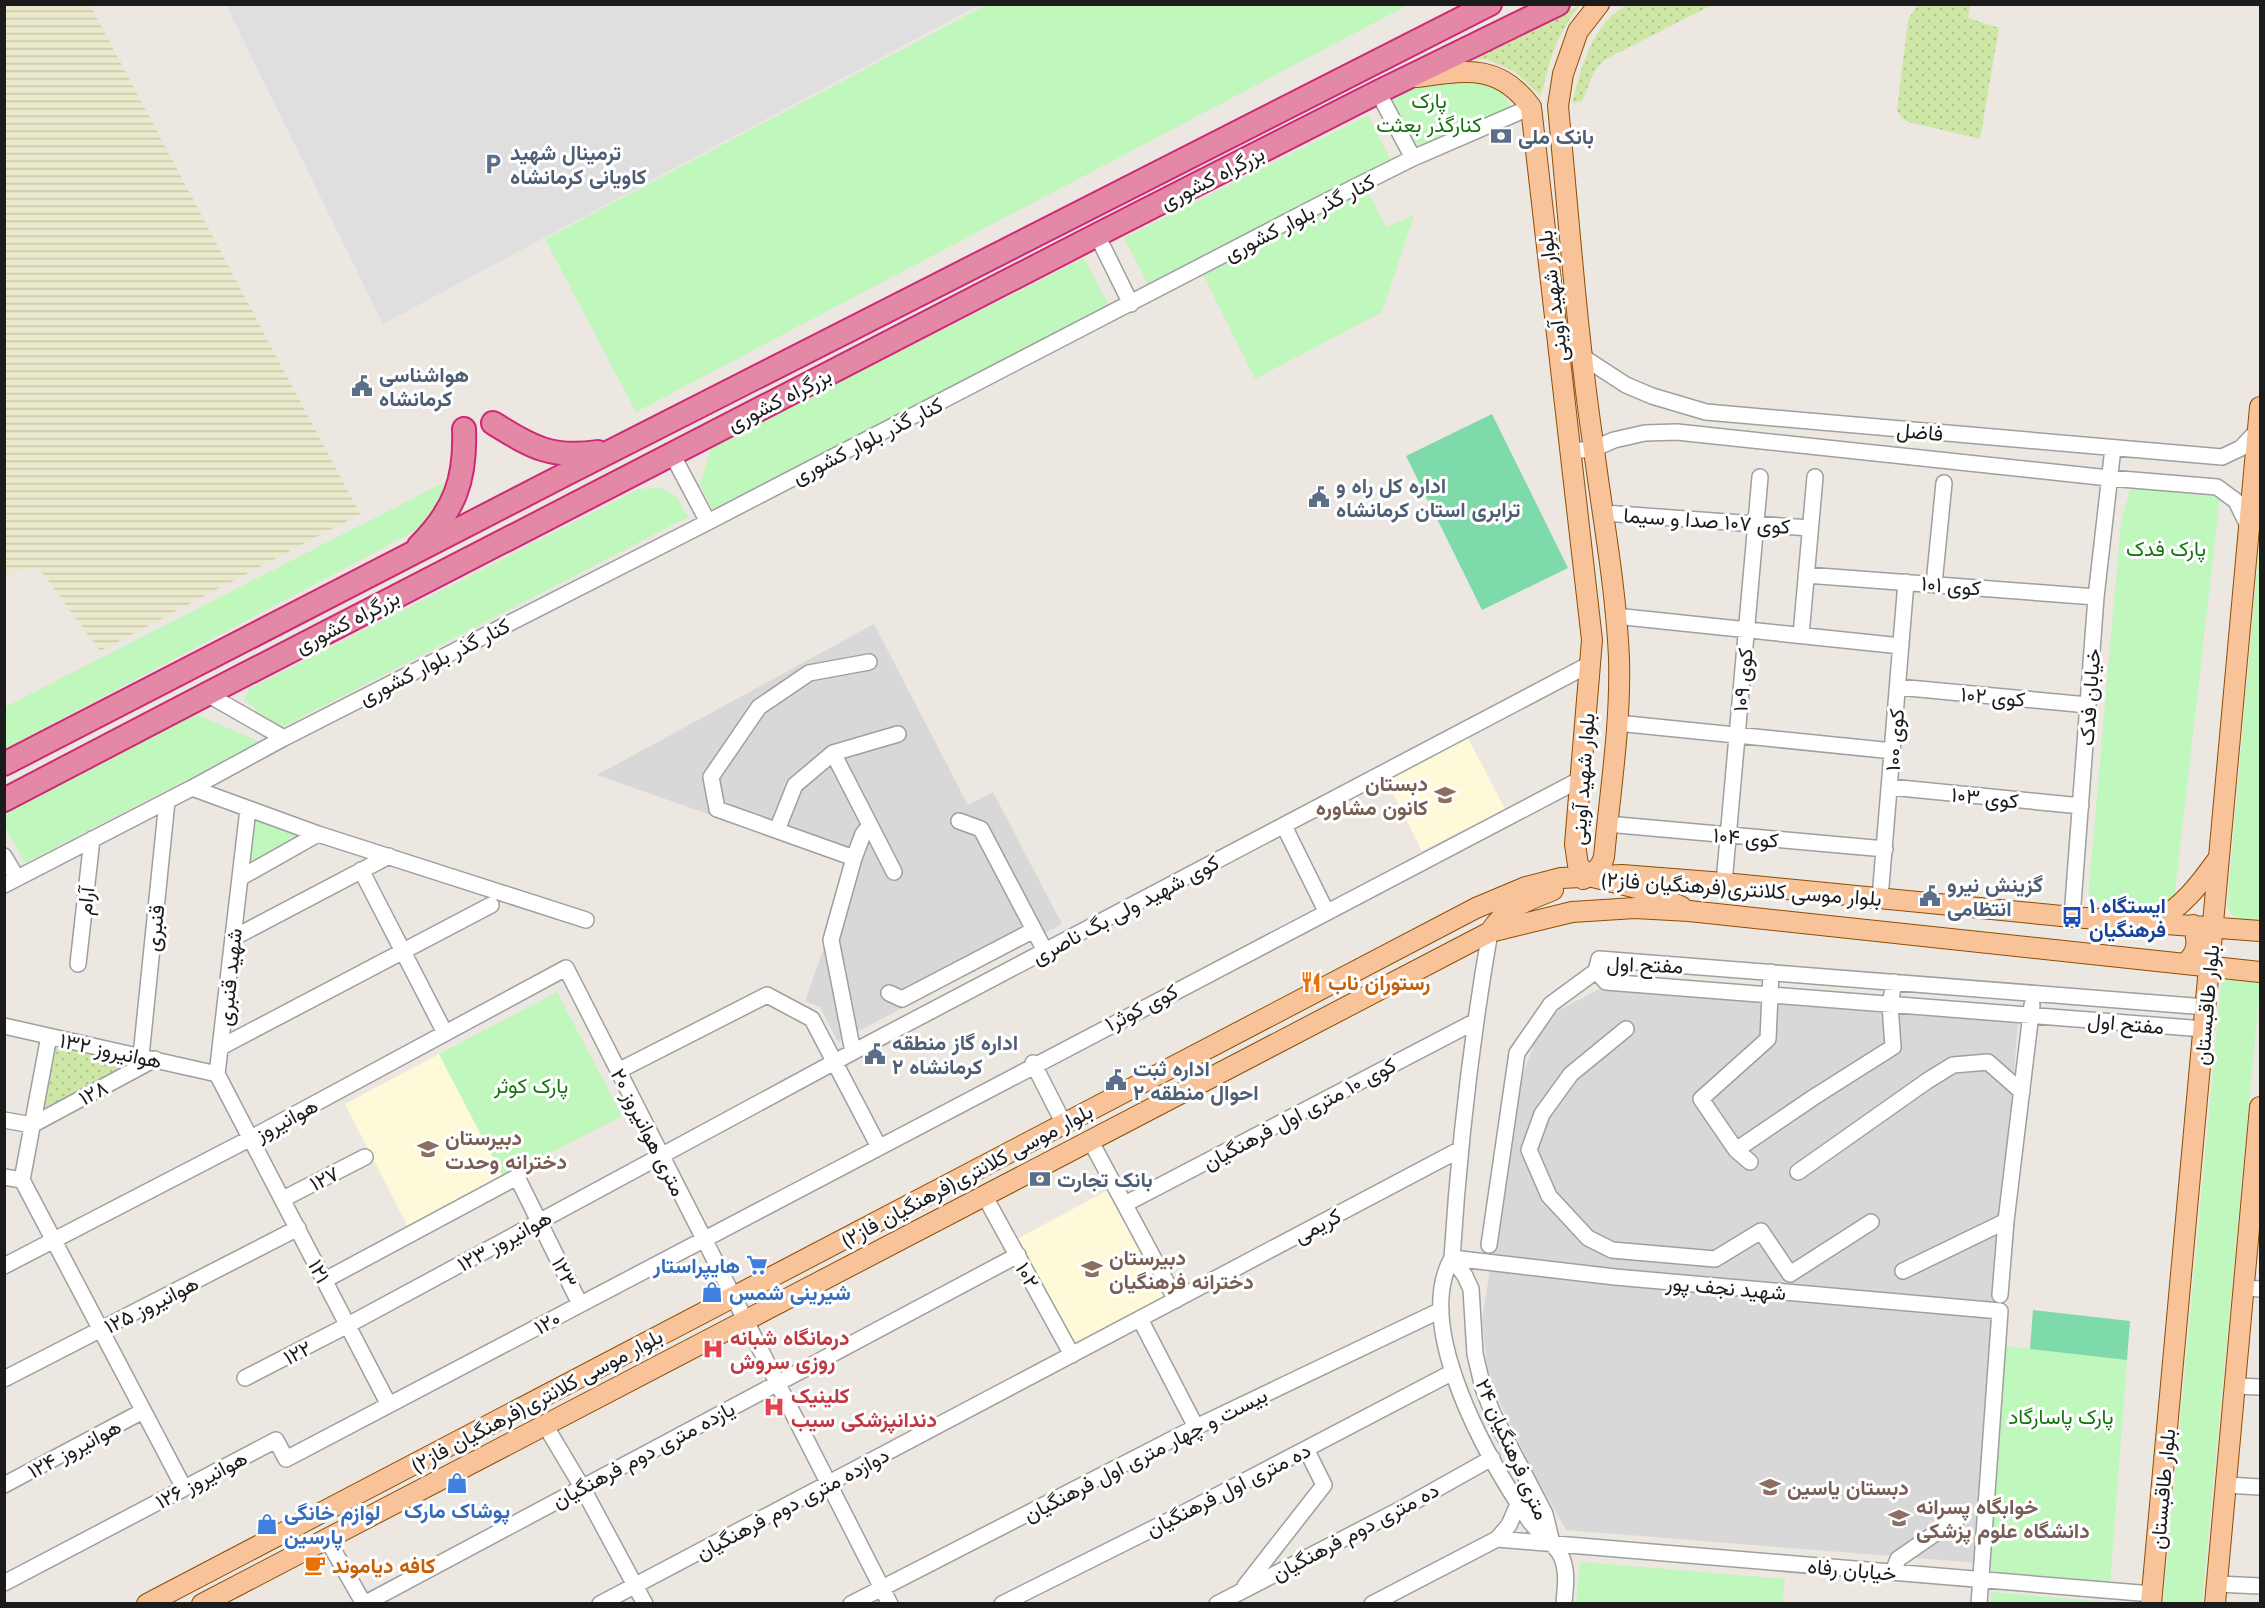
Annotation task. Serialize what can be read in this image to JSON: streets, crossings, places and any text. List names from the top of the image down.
{
  "streets": {
    "highway": ["بزرگراه کشوری"],
    "main road": ["بلوار شهید آوینی", "بلوار موسی کلانتری(فرهنگیان فاز۲)", "بلوار طاقبستان"],
    "street": [
      "کنار گذر بلوار کشوری",
      "فاضل",
      "کوی ۱۰۷ صدا و سیما",
      "کوی ۱۰۱",
      "کوی ۱۰۹",
      "کوی ۱۰۲",
      "خیابان فدک",
      "کوی ۱۰۰",
      "کوی ۱۰۳",
      "کوی ۱۰۴",
      "آرام",
      "کوی شهید ولی بگ ناصری",
      "قنبری",
      "مفتح اول",
      "شهید قنبری",
      "کوی کوثر۱",
      "هوانیروز ۱۳۲",
      "۱۲۸",
      "کوی ۱۰ متری اول فرهنگیان",
      "هوانیروز",
      "۲۰ متری هوانیروز",
      "۱۲۷",
      "کریمی",
      "۱۲۳ هوانیروز",
      "۱۲۱",
      "۱۲۳",
      "۱۰۲",
      "شهید نجف پور",
      "هوانیروز ۱۲۵",
      "۱۲۰",
      "۱۲۲",
      "هوانیروز ۱۲۴",
      "۲۴ متری فرهنگیان",
      "یازده متری دوم فرهنگیان",
      "بیست و چهار متری اول فرهنگیان",
      "هوانیروز ۱۲۶",
      "ده متری اول فرهنگیان",
      "دوازده متری دوم فرهنگیان",
      "ده متری دوم فرهنگیان",
      "خیابان رفاه"
    ]
  },
  "crossings": [
    ["کنار گذر بلوار کشوری", "بلوار شهید آوینی"],
    ["کنار گذر بلوار کشوری", "آرام"],
    ["کنار گذر بلوار کشوری", "قنبری"],
    ["بلوار شهید آوینی", "فاضل"],
    ["بلوار شهید آوینی", "کوی ۱۰۷ صدا و سیما"],
    ["بلوار شهید آوینی", "کوی ۱۰۴"],
    ["بلوار شهید آوینی", "بلوار موسی کلانتری(فرهنگیان فاز۲)"],
    ["بلوار شهید آوینی", "کوی شهید ولی بگ ناصری"],
    ["بلوار شهید آوینی", "کوی کوثر۱"],
    ["فاضل", "خیابان فدک"],
    ["فاضل", "بلوار طاقبستان"],
    ["کوی ۱۰۷ صدا و سیما", "کوی ۱۰۹"],
    ["کوی ۱۰۱", "خیابان فدک"],
    ["کوی ۱۰۱", "کوی ۱۰۰"],
    ["کوی ۱۰۹", "کوی ۱۰۴"],
    ["کوی ۱۰۹", "بلوار موسی کلانتری(فرهنگیان فاز۲)"],
    ["کوی ۱۰۲", "خیابان فدک"],
    ["کوی ۱۰۲", "کوی ۱۰۰"],
    ["خیابان فدک", "کوی ۱۰۳"],
    ["خیابان فدک", "بلوار موسی کلانتری(فرهنگیان فاز۲)"],
    ["کوی ۱۰۰", "کوی ۱۰۳"],
    ["کوی ۱۰۰", "کوی ۱۰۴"],
    ["کوی ۱۰۰", "بلوار موسی کلانتری(فرهنگیان فاز۲)"],
    ["بلوار موسی کلانتری(فرهنگیان فاز۲)", "بلوار طاقبستان"],
    ["بلوار موسی کلانتری(فرهنگیان فاز۲)", "۲۰ متری هوانیروز"],
    ["بلوار موسی کلانتری(فرهنگیان فاز۲)", "۱۰۲"],
    ["بلوار موسی کلانتری(فرهنگیان فاز۲)", "۲۴ متری فرهنگیان"],
    ["کوی شهید ولی بگ ناصری", "۲۰ متری هوانیروز"],
    ["کوی شهید ولی بگ ناصری", "۱۲۳ هوانیروز"],
    ["قنبری", "هوانیروز ۱۳۲"],
    ["قنبری", "۱۲۸"],
    ["مفتح اول", "بلوار طاقبستان"],
    ["شهید قنبری", "هوانیروز ۱۳۲"],
    ["بلوار طاقبستان", "خیابان رفاه"],
    ["کوی کوثر۱", "۲۰ متری هوانیروز"],
    ["کوی کوثر۱", "۱۲۰"],
    ["هوانیروز ۱۳۲", "۱۲۸"],
    ["کوی ۱۰ متری اول فرهنگیان", "۲۴ متری فرهنگیان"],
    ["هوانیروز", "۲۰ متری هوانیروز"],
    ["هوانیروز", "۱۲۱"],
    ["۲۰ متری هوانیروز", "۱۲۳ هوانیروز"],
    ["۲۰ متری هوانیروز", "۱۲۰"],
    ["۲۰ متری هوانیروز", "یازده متری دوم فرهنگیان"],
    ["۲۰ متری هوانیروز", "بیست و چهار متری اول فرهنگیان"],
    ["۲۰ متری هوانیروز", "دوازده متری دوم فرهنگیان"],
    ["۱۲۷", "۱۲۱"],
    ["کریمی", "۲۴ متری فرهنگیان"],
    ["کریمی", "دوازده متری دوم فرهنگیان"],
    ["۱۲۳ هوانیروز", "۱۲۱"],
    ["۱۲۳ هوانیروز", "۱۲۳"],
    ["۱۲۳ هوانیروز", "۱۲۲"],
    ["۱۲۱", "۱۲۳"],
    ["۱۲۱", "هوانیروز ۱۲۵"],
    ["۱۲۱", "۱۲۰"],
    ["۱۲۱", "۱۲۲"],
    ["۱۲۱", "هوانیروز ۱۲۶"],
    ["۱۲۳", "۱۲۰"],
    ["۱۰۲", "یازده متری دوم فرهنگیان"],
    ["۱۰۲", "دوازده متری دوم فرهنگیان"],
    ["شهید نجف پور", "۲۴ متری فرهنگیان"],
    ["شهید نجف پور", "خیابان رفاه"],
    ["۱۲۰", "هوانیروز ۱۲۶"],
    ["۲۴ متری فرهنگیان", "بیست و چهار متری اول فرهنگیان"],
    ["۲۴ متری فرهنگیان", "ده متری اول فرهنگیان"],
    ["۲۴ متری فرهنگیان", "ده متری دوم فرهنگیان"],
    ["۲۴ متری فرهنگیان", "خیابان رفاه"]
  ],
  "parks": [
    "پارک کنارگذر بعثت",
    "پارک فدک",
    "پارک کوثر",
    "پارک پاسارگاد"
  ],
  "places": {
    "bank": ["بانک ملی", "بانک تجارت"],
    "parking": ["ترمینال شهید کاویانی کرمانشاه"],
    "public building": [
      "هواشناسی کرمانشاه",
      "اداره کل راه و ترابری استان کرمانشاه",
      "گزینش نیرو انتظامی",
      "اداره گاز منطقه ۲ کرمانشاه",
      "اداره ثبت احوال منطقه ۲"
    ],
    "school or university": [
      "دبستان کانون مشاوره",
      "دبیرستان دخترانه وحدت",
      "دبیرستان دخترانه فرهنگیان",
      "دبستان یاسین",
      "خوابگاه پسرانه دانشگاه علوم پزشکی"
    ],
    "bus stop": ["ایستگاه ۱ فرهنگیان"],
    "restaurant": ["رستوران ناب"],
    "supermarket": ["هایپراستار"],
    "shop": ["شیرینی شمس", "پوشاک مارک", "لوازم خانگی پارسین"],
    "hospital": ["درمانگاه شبانه روزی سروش", "کلینیک دندانپزشکی سیب"],
    "cafe": ["کافه دیاموند"]
  }
}
